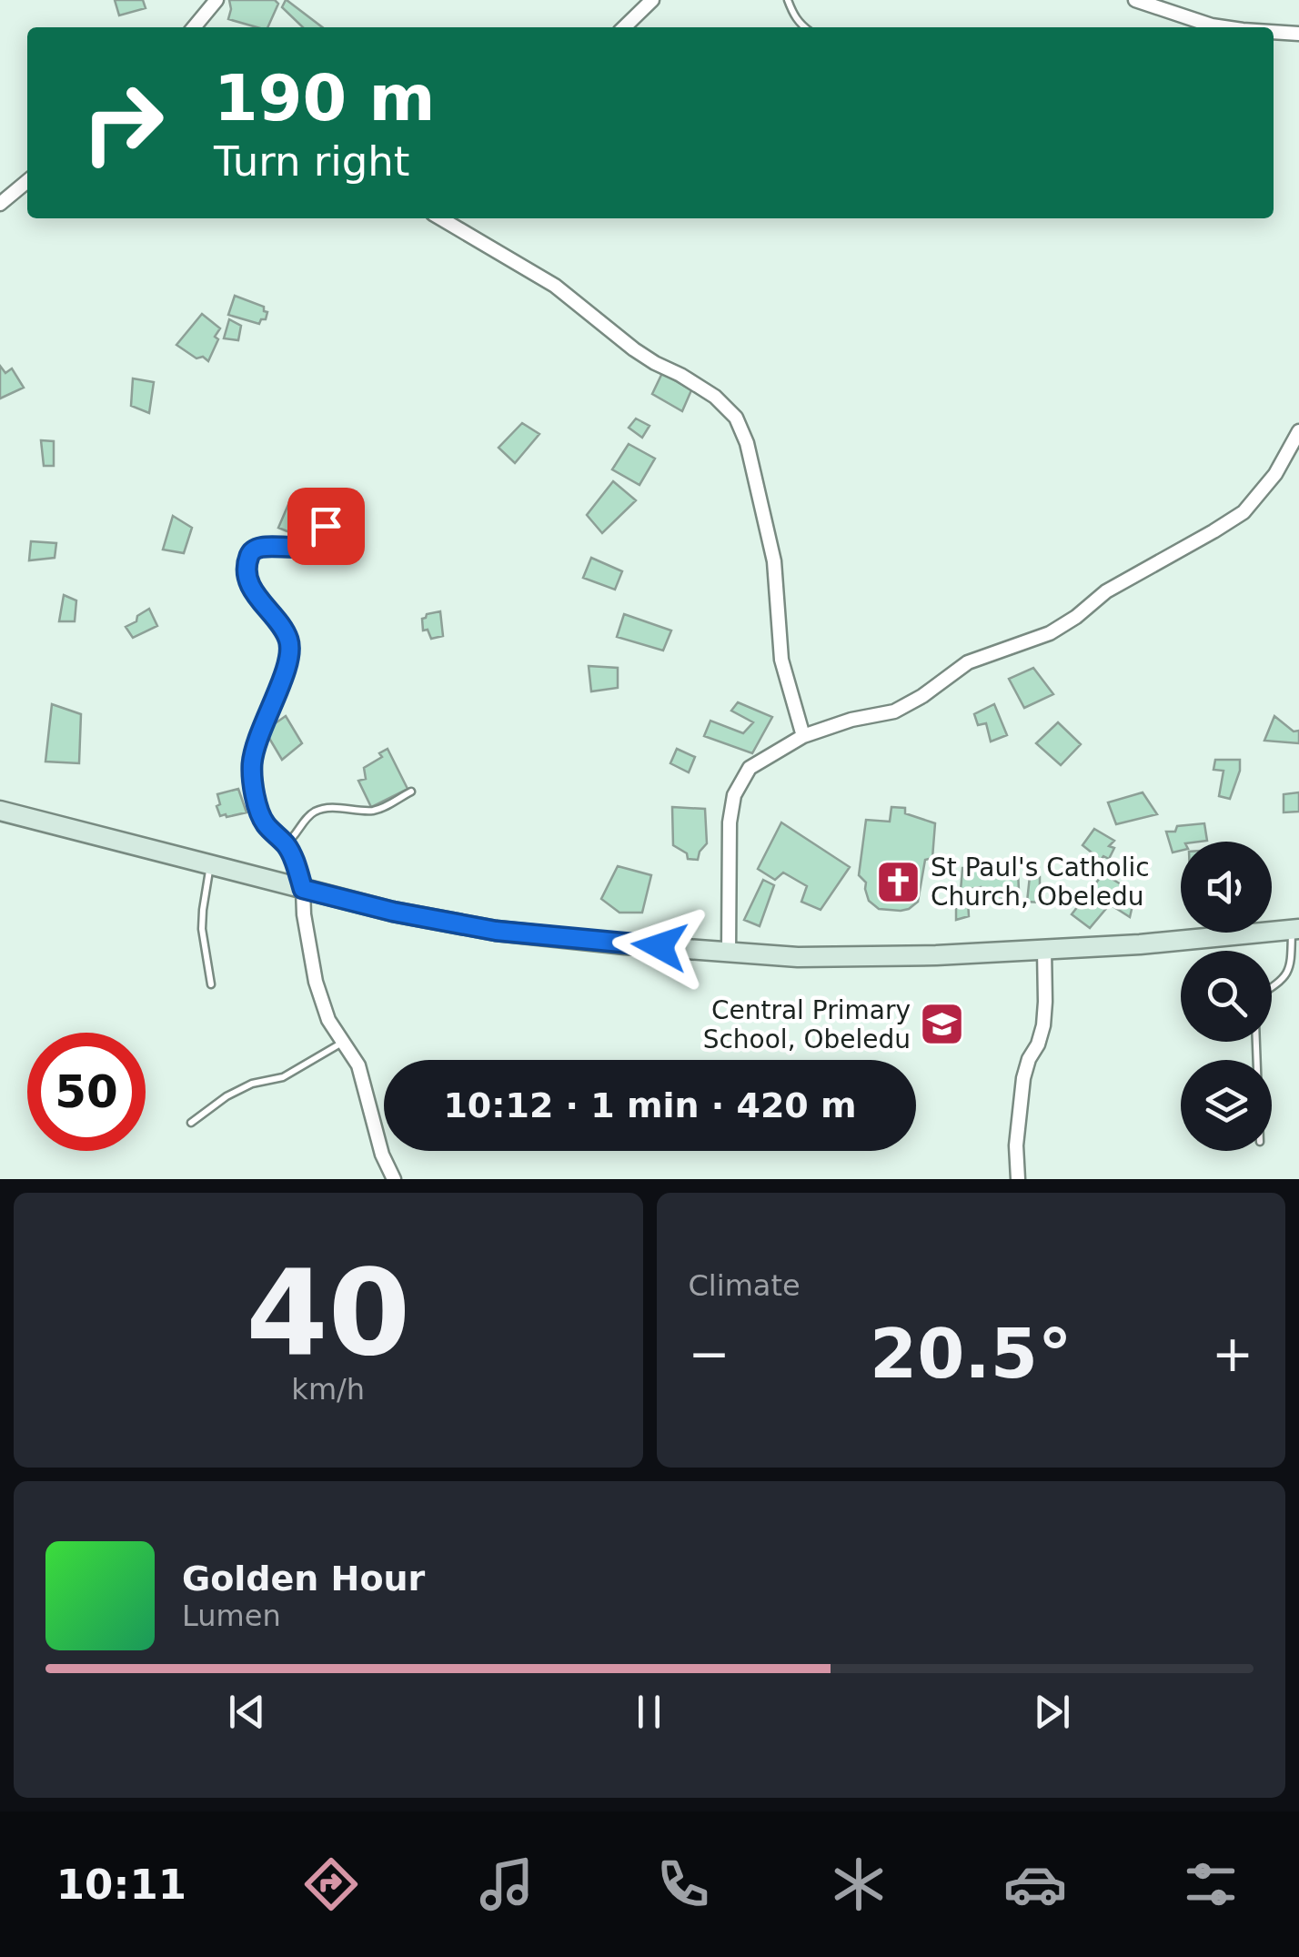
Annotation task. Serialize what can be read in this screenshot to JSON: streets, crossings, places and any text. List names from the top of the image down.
{
  "places": {
    "church": ["St Paul's Catholic Church, Obeledu"],
    "school or university": ["Central Primary School, Obeledu"]
  },
  "page": {
    "turn": ["190 m", "Turn right"],
    "limit": "50",
    "trip": "10:12 · 1 min · 420 m",
    "tile": [
      ["40", "km/h"],
      "Climate"
    ],
    "heat": ["−", "20.5°", "+"],
    "song": ["Golden Hour", "Lumen"],
    "tabs": "10:11"
  }
}
